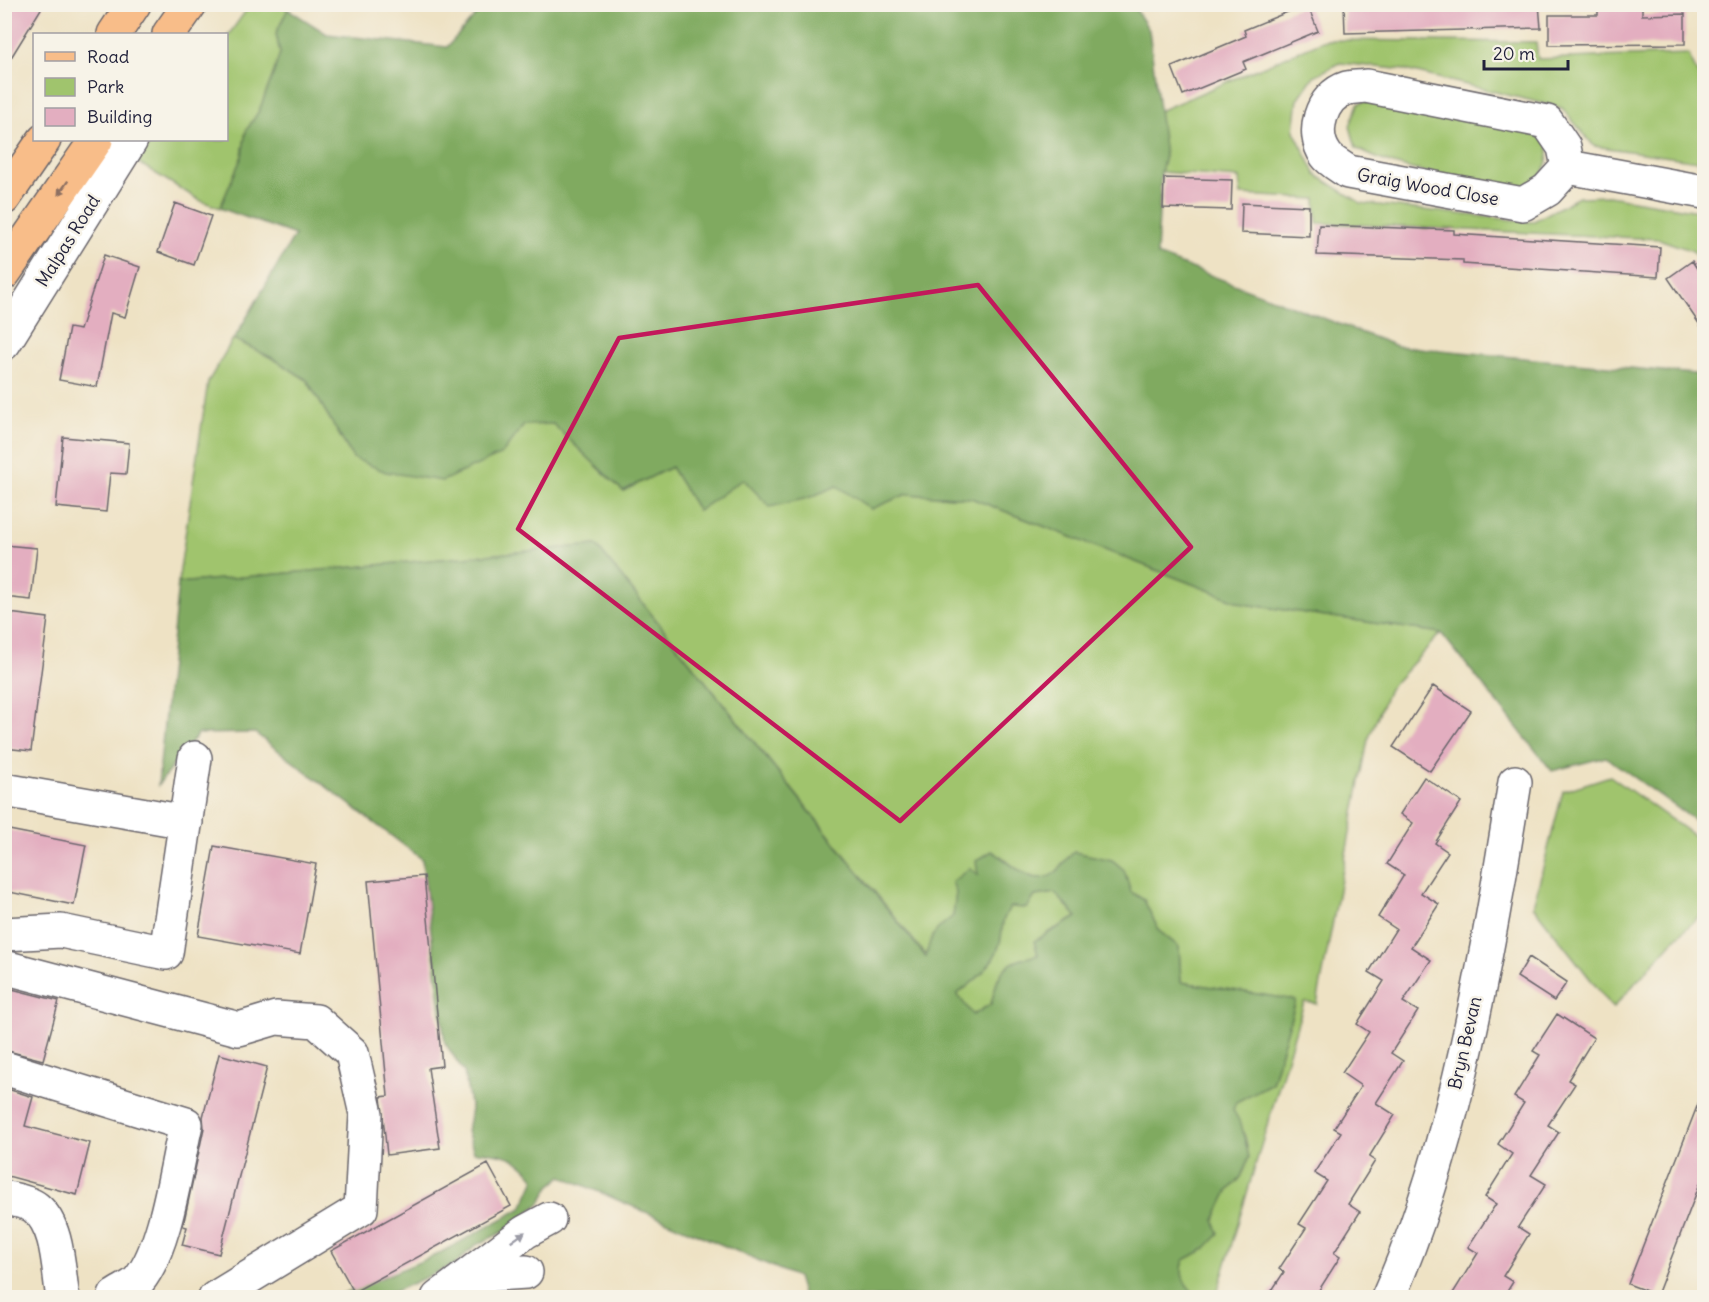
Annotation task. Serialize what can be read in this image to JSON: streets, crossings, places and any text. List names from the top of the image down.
{
  "streets": {
    "main road": ["Malpas Road"],
    "street": ["Graig Wood Close", "Bryn Bevan"]
  },
  "legend": ["Road", "Park", "Building"],
  "scale_bar": "20 m"
}
